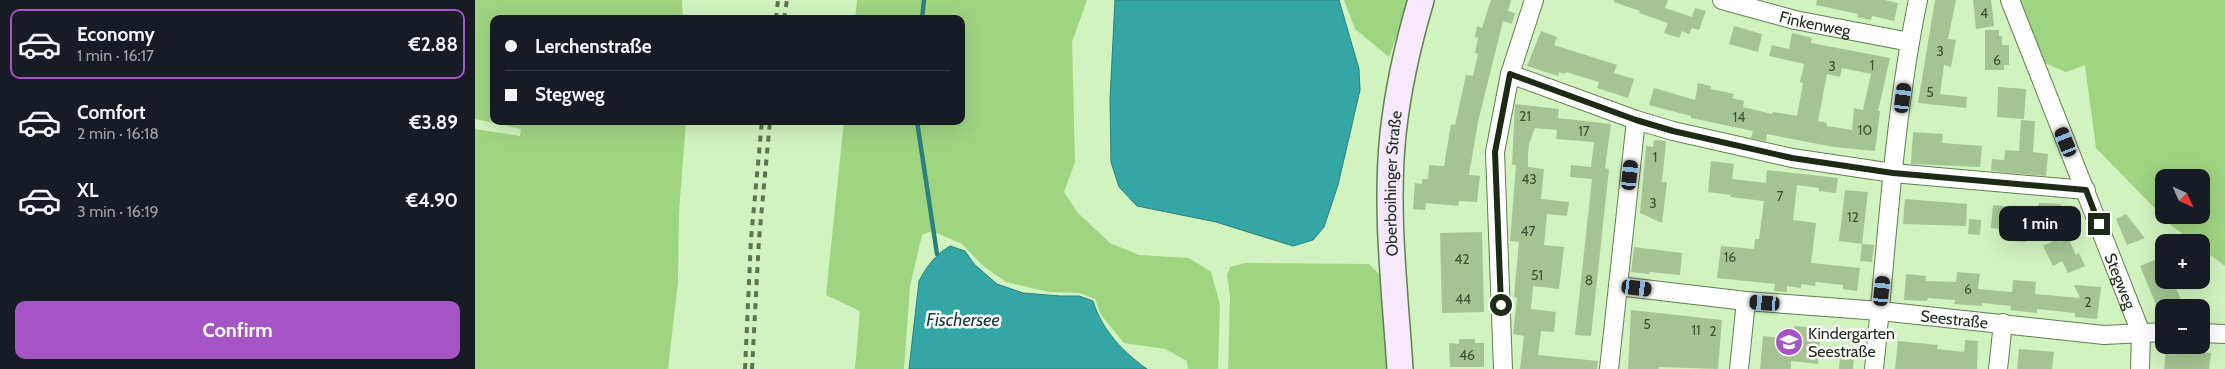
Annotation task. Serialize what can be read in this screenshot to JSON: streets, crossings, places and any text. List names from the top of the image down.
{
  "streets": {
    "main road": ["Oberboihinger Straße"],
    "street": ["Finkenweg", "Stegweg", "Seestraße"]
  },
  "crossings": [
    ["Stegweg", "Seestraße"]
  ],
  "water": ["Fischersee"],
  "places": {
    "school or university": ["Kindergarten Seestraße"]
  },
  "house_numbers": [
    "4",
    "3",
    "6",
    "1",
    "3",
    "5",
    "21",
    "14",
    "10",
    "17",
    "1",
    "43",
    "7",
    "3",
    "12",
    "47",
    "16",
    "42",
    "51",
    "8",
    "6",
    "44",
    "2",
    "5",
    "11",
    "2",
    "46"
  ],
  "north": "bottom right",
  "page": {
    "list": [
      {
        "name": "Economy",
        "note": "1 min · 16:17",
        "value": "€2.88"
      },
      {
        "name": "Comfort",
        "note": "2 min · 16:18",
        "value": "€3.89"
      },
      {
        "name": "XL",
        "note": "3 min · 16:19",
        "value": "€4.90"
      }
    ],
    "banner": ["Lerchenstraße", "Stegweg"],
    "map_buttons": ["+", "−"],
    "bubble": "1 min",
    "buttons": "Confirm"
  }
}
